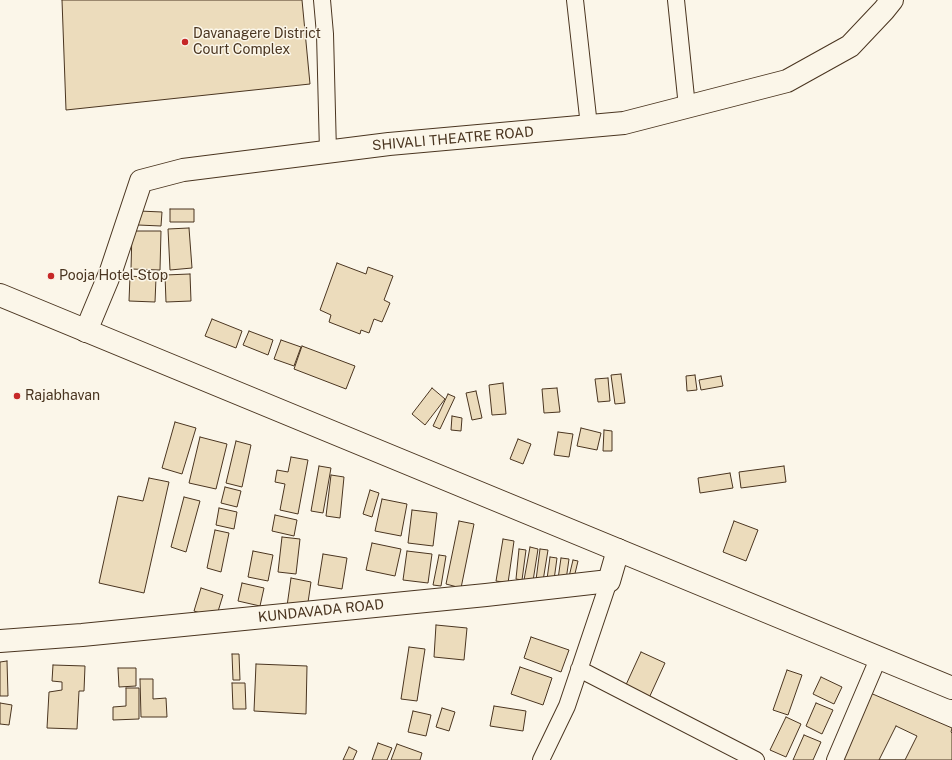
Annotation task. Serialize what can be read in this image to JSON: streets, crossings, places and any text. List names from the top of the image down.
{
  "streets": {
    "street": ["SHIVALI THEATRE ROAD", "KUNDAVADA ROAD"]
  },
  "places": ["Davanagere District Court Complex", "Pooja Hotel Stop", "Rajabhavan"]
}
